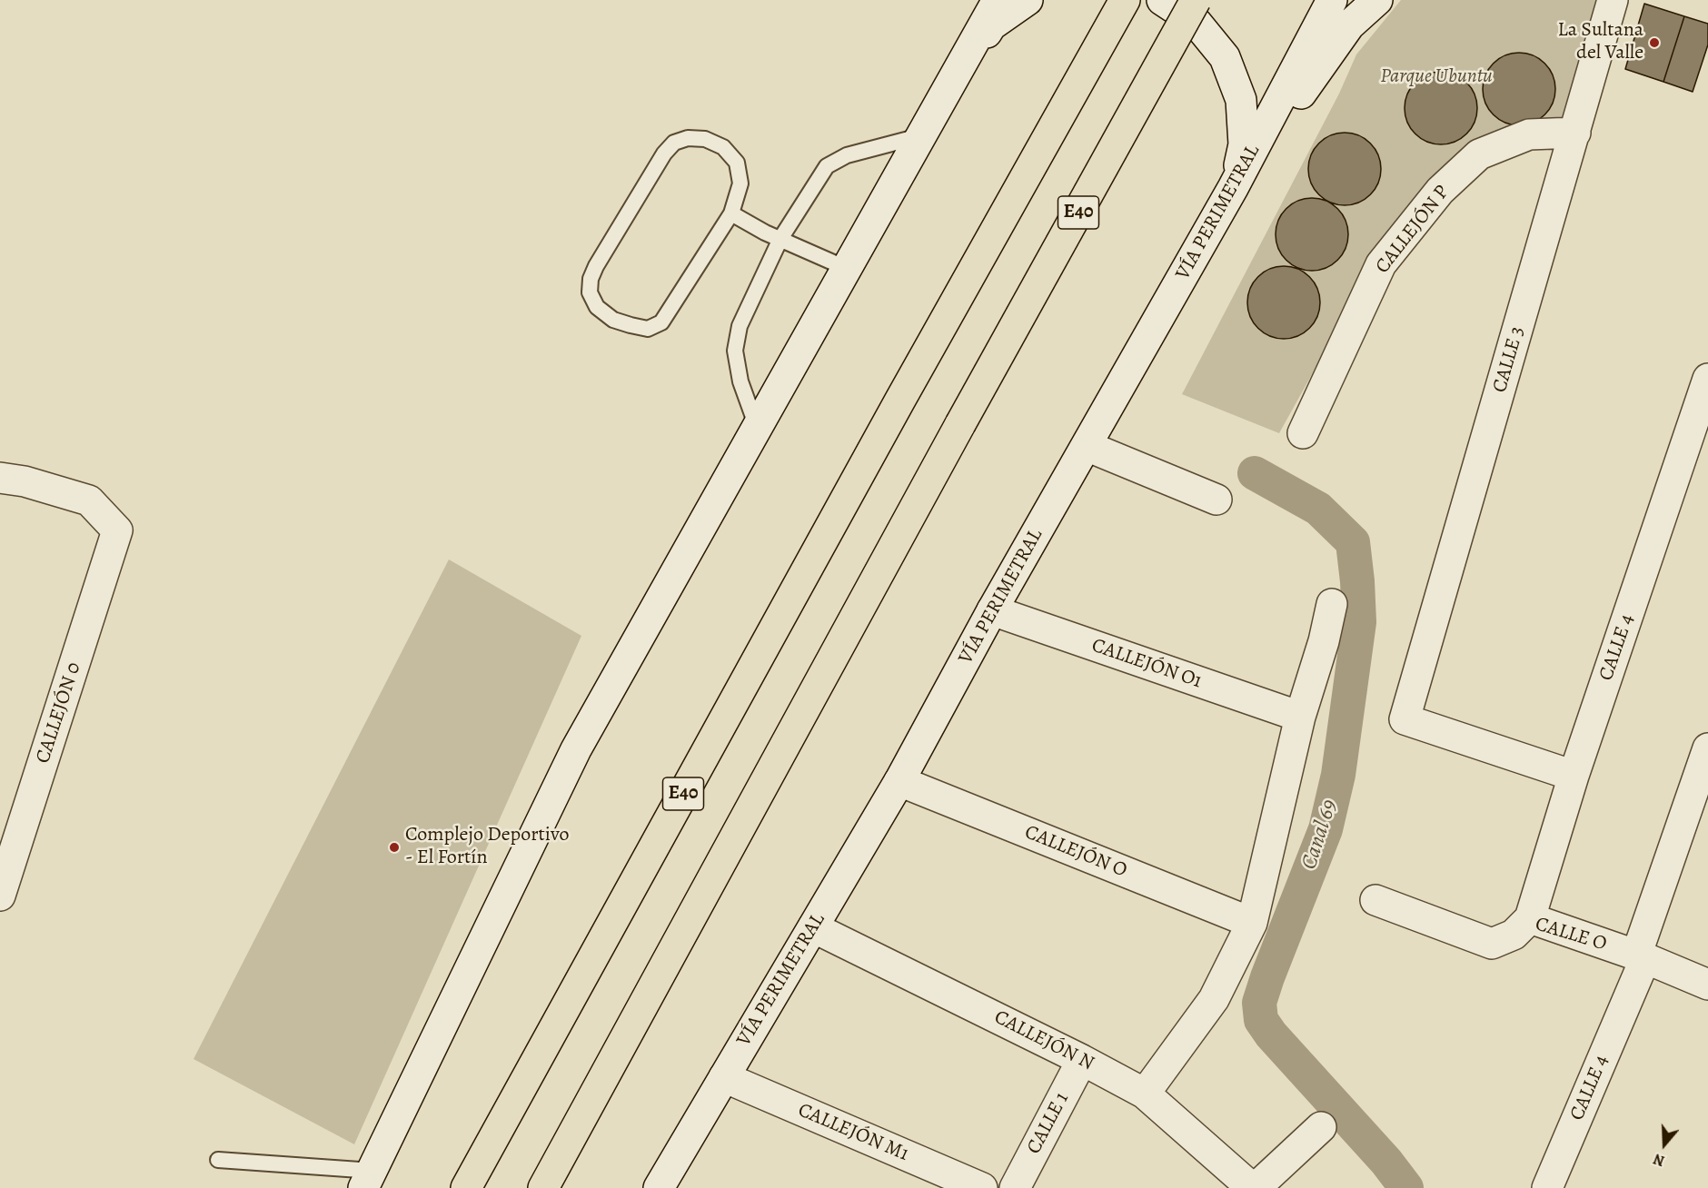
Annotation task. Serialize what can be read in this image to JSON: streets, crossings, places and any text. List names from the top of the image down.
{
  "streets": {
    "highway": ["E40"],
    "street": [
      "VÍA PERIMETRAL",
      "CALLEJÓN P",
      "CALLE 3",
      "CALLE 4",
      "CALLEJÓN O1",
      "CALLEJÓN 0",
      "CALLEJÓN O",
      "CALLE O",
      "CALLEJÓN N",
      "CALLE 1",
      "CALLEJÓN M1"
    ]
  },
  "crossings": [
    ["VÍA PERIMETRAL", "CALLEJÓN O1"],
    ["VÍA PERIMETRAL", "CALLEJÓN O"],
    ["VÍA PERIMETRAL", "CALLEJÓN N"],
    ["VÍA PERIMETRAL", "CALLEJÓN M1"],
    ["CALLEJÓN P", "CALLE 3"],
    ["CALLE 3", "CALLE 4"],
    ["CALLE 4", "CALLE O"],
    ["CALLEJÓN N", "CALLE 1"]
  ],
  "water": ["Canal 69"],
  "parks": ["Parque Ubuntu"],
  "places": ["La Sultana del Valle", "Complejo Deportivo - El Fortín"],
  "north": "bottom"
}
